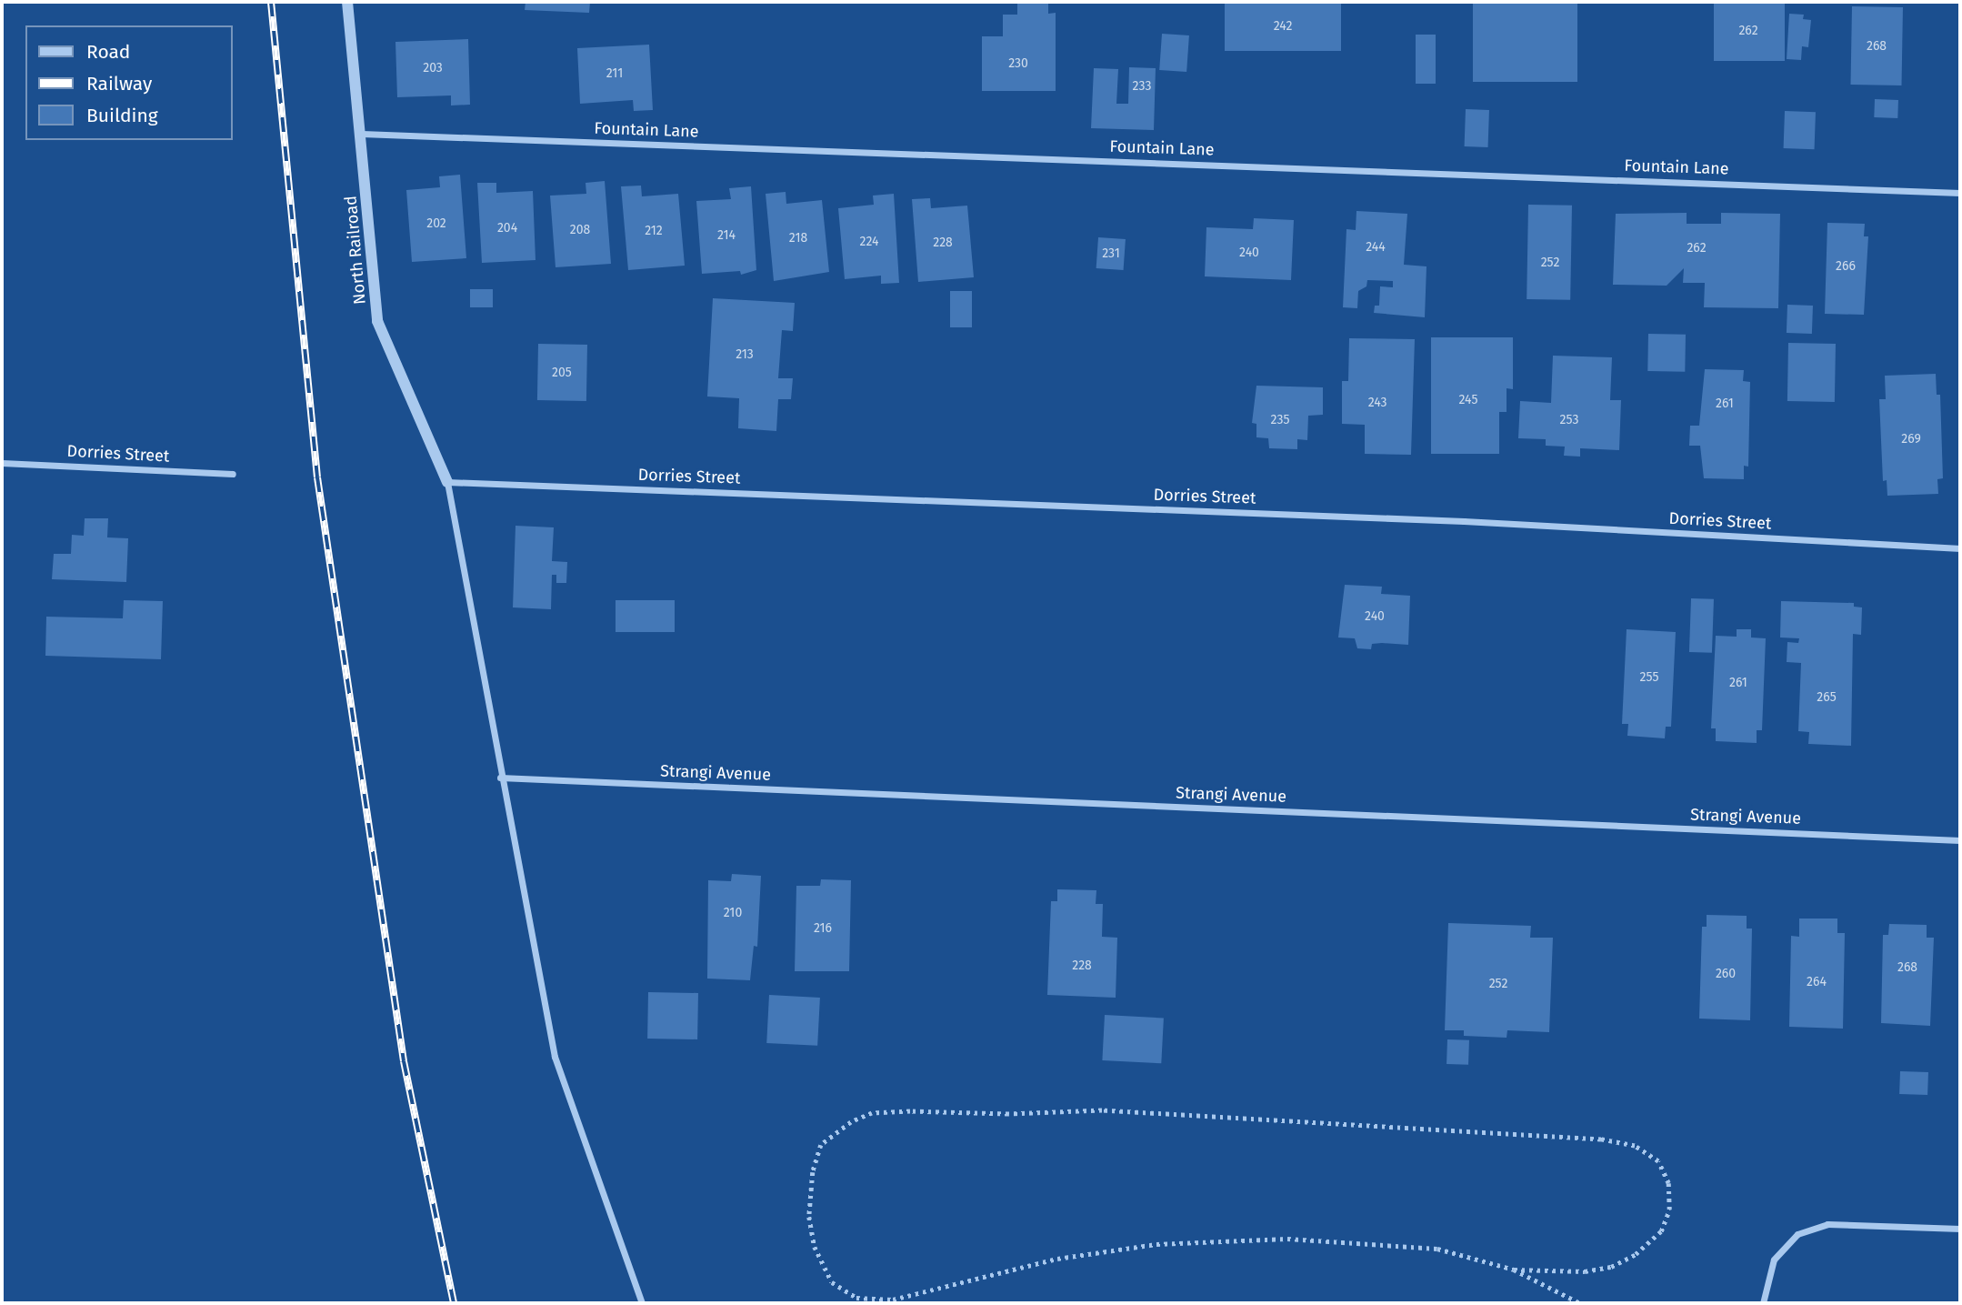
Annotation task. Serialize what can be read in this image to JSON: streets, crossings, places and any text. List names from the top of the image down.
{
  "streets": {
    "street": [
      "Fountain Lane",
      "North Railroad",
      "Dorries Street",
      "Strangi Avenue"
    ]
  },
  "crossings": [
    ["Fountain Lane", "North Railroad"],
    ["North Railroad", "Dorries Street"]
  ],
  "house_numbers": [
    "242",
    "262",
    "268",
    "230",
    "203",
    "211",
    "233",
    "202",
    "204",
    "208",
    "212",
    "214",
    "218",
    "224",
    "228",
    "244",
    "262",
    "240",
    "231",
    "252",
    "266",
    "213",
    "205",
    "245",
    "243",
    "261",
    "235",
    "253",
    "269",
    "240",
    "255",
    "261",
    "265",
    "210",
    "216",
    "228",
    "268",
    "260",
    "264",
    "252"
  ],
  "legend": ["Road", "Railway", "Building"]
}
